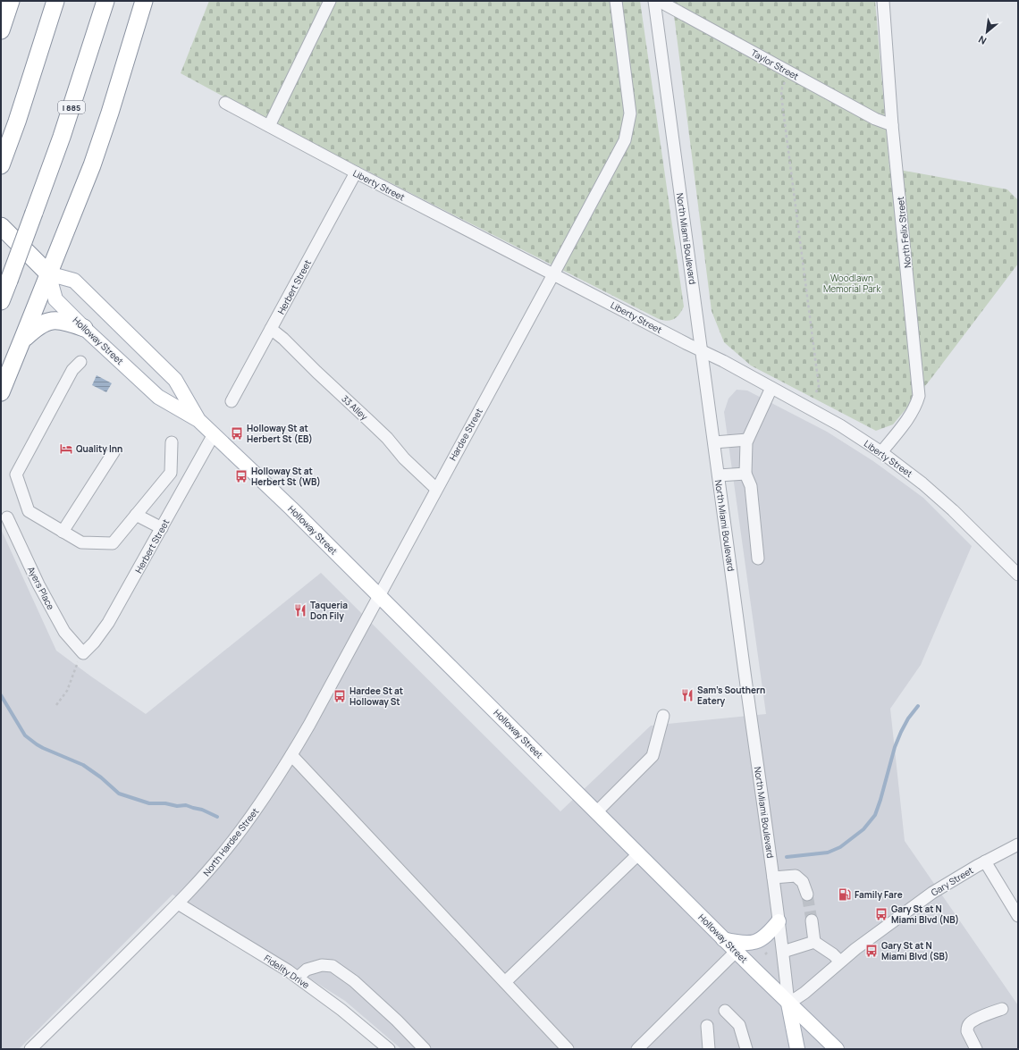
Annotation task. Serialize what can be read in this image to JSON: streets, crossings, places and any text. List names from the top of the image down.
{
  "streets": {
    "highway": ["I 885", "Holloway Street"],
    "main road": ["North Miami Boulevard"],
    "street": [
      "Taylor Street",
      "Liberty Street",
      "North Felix Street",
      "Herbert Street",
      "33 Alley",
      "Hardee Street",
      "Ayers Place",
      "North Hardee Street",
      "Gary Street",
      "Fidelity Drive"
    ]
  },
  "crossings": [
    ["Taylor Street", "North Felix Street"],
    ["Liberty Street", "North Felix Street"],
    ["Liberty Street", "North Miami Boulevard"],
    ["Liberty Street", "Herbert Street"],
    ["Liberty Street", "Hardee Street"],
    ["North Miami Boulevard", "Holloway Street"],
    ["North Miami Boulevard", "Gary Street"],
    ["Herbert Street", "Holloway Street"],
    ["Herbert Street", "33 Alley"],
    ["Herbert Street", "Ayers Place"],
    ["Holloway Street", "Hardee Street"],
    ["Holloway Street", "North Hardee Street"],
    ["Holloway Street", "Gary Street"],
    ["33 Alley", "Hardee Street"],
    ["Hardee Street", "North Hardee Street"],
    ["North Hardee Street", "Fidelity Drive"]
  ],
  "parks": ["Woodlawn Memorial Park"],
  "places": {
    "bus stop": [
      "Holloway St at Herbert St (EB)",
      "Holloway St at Herbert St (WB)",
      "Hardee St at Holloway St",
      "Gary St at N Miami Blvd (NB)",
      "Gary St at N Miami Blvd (SB)"
    ],
    "hotel": ["Quality Inn"],
    "restaurant": ["Taqueria Don Fily", "Sam's Southern Eatery"],
    "fuel station": ["Family Fare"]
  },
  "north": "bottom left"
}
